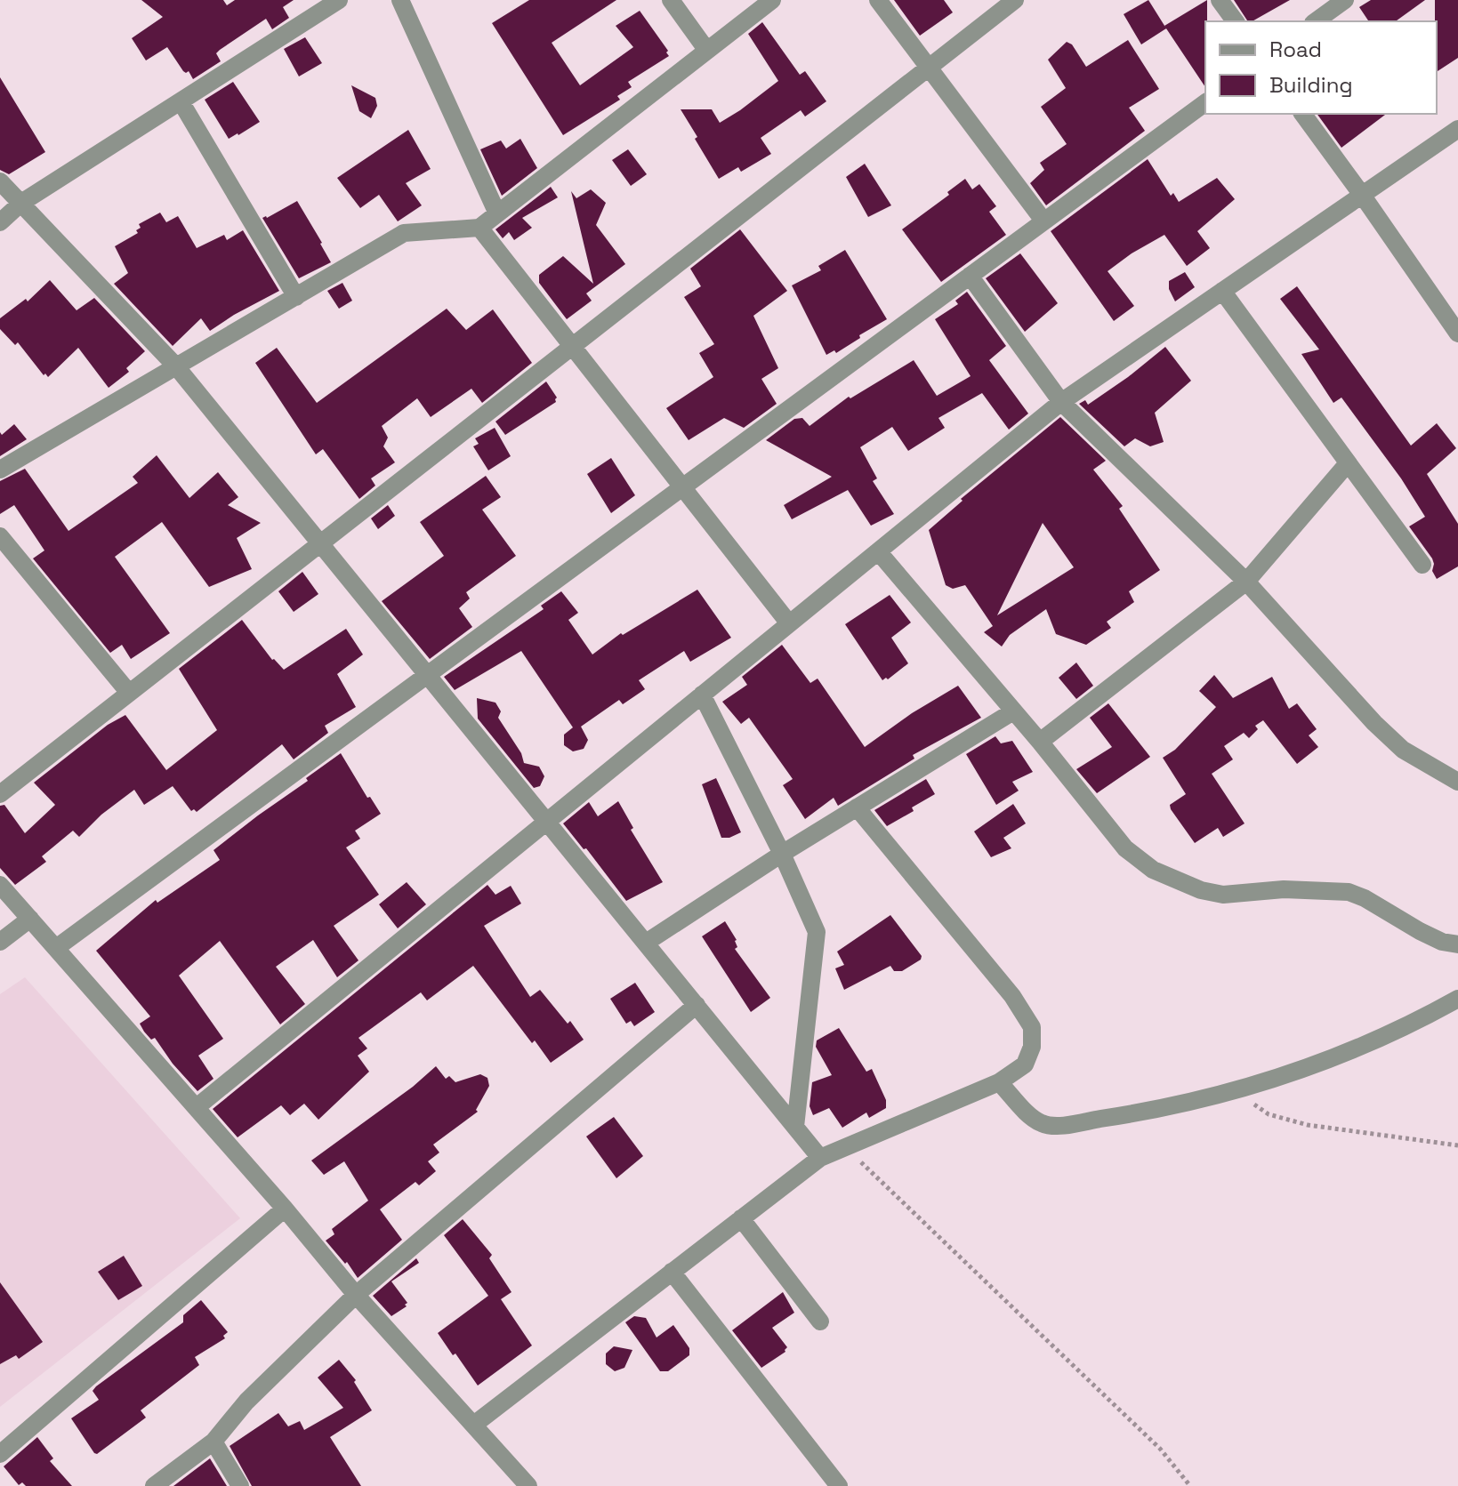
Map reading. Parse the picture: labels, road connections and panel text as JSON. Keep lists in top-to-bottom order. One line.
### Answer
{"legend":["Road","Building"]}
